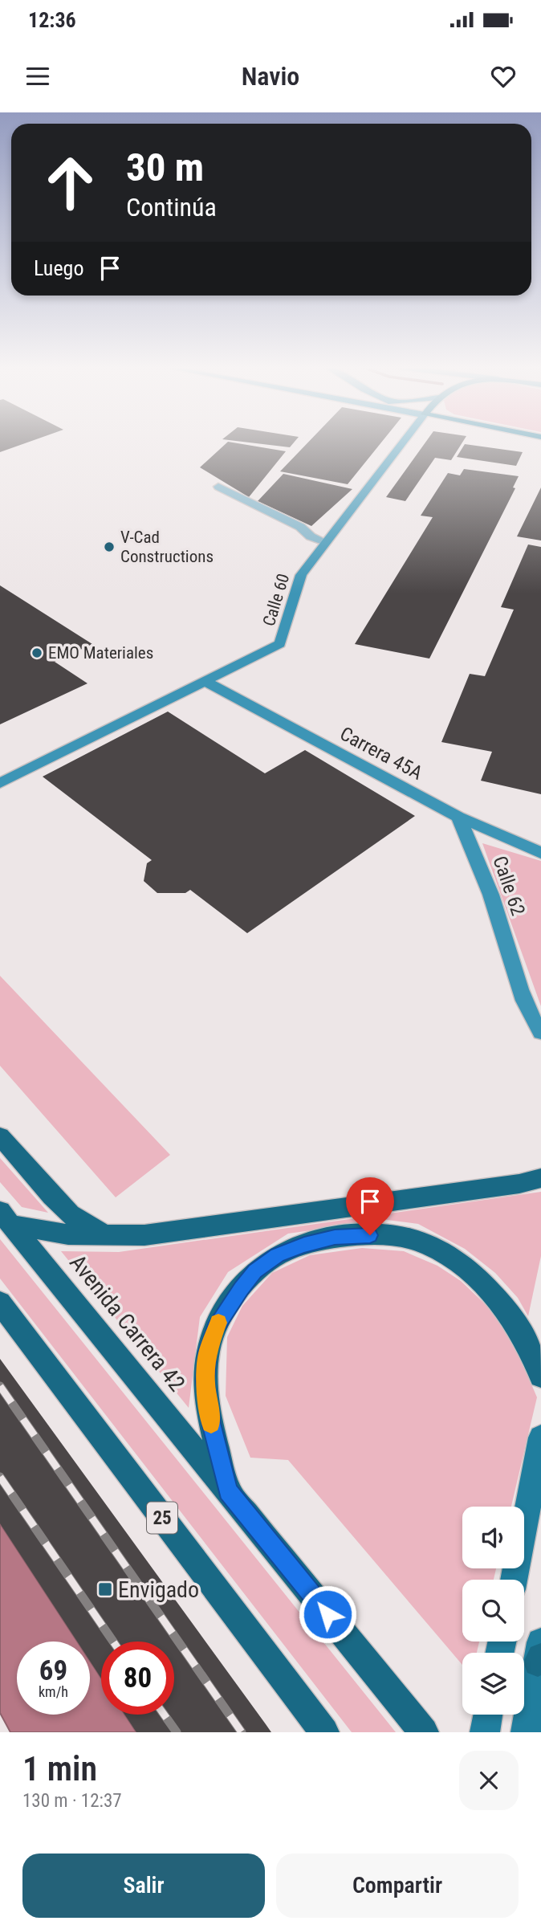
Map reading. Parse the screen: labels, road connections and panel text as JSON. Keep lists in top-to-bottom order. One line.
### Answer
{"streets":{"highway":["Avenida Carrera 42","25"],"street":["Calle 60","Carrera 45A","Calle 62"]},"crossings":[["Calle 60","Carrera 45A"],["Carrera 45A","Calle 62"]],"places":{"other":["V-Cad Constructions","EMO Materiales"],"transit":["Envigado"]},"page":{"status":"12:36","header":"Navio","turn":["30 m","Continúa"],"then":"Luego","speed":"69 km/h","limit":"80","heading":["1 min","130 m · 12:37"],"buttons":["Salir","Compartir"]}}
